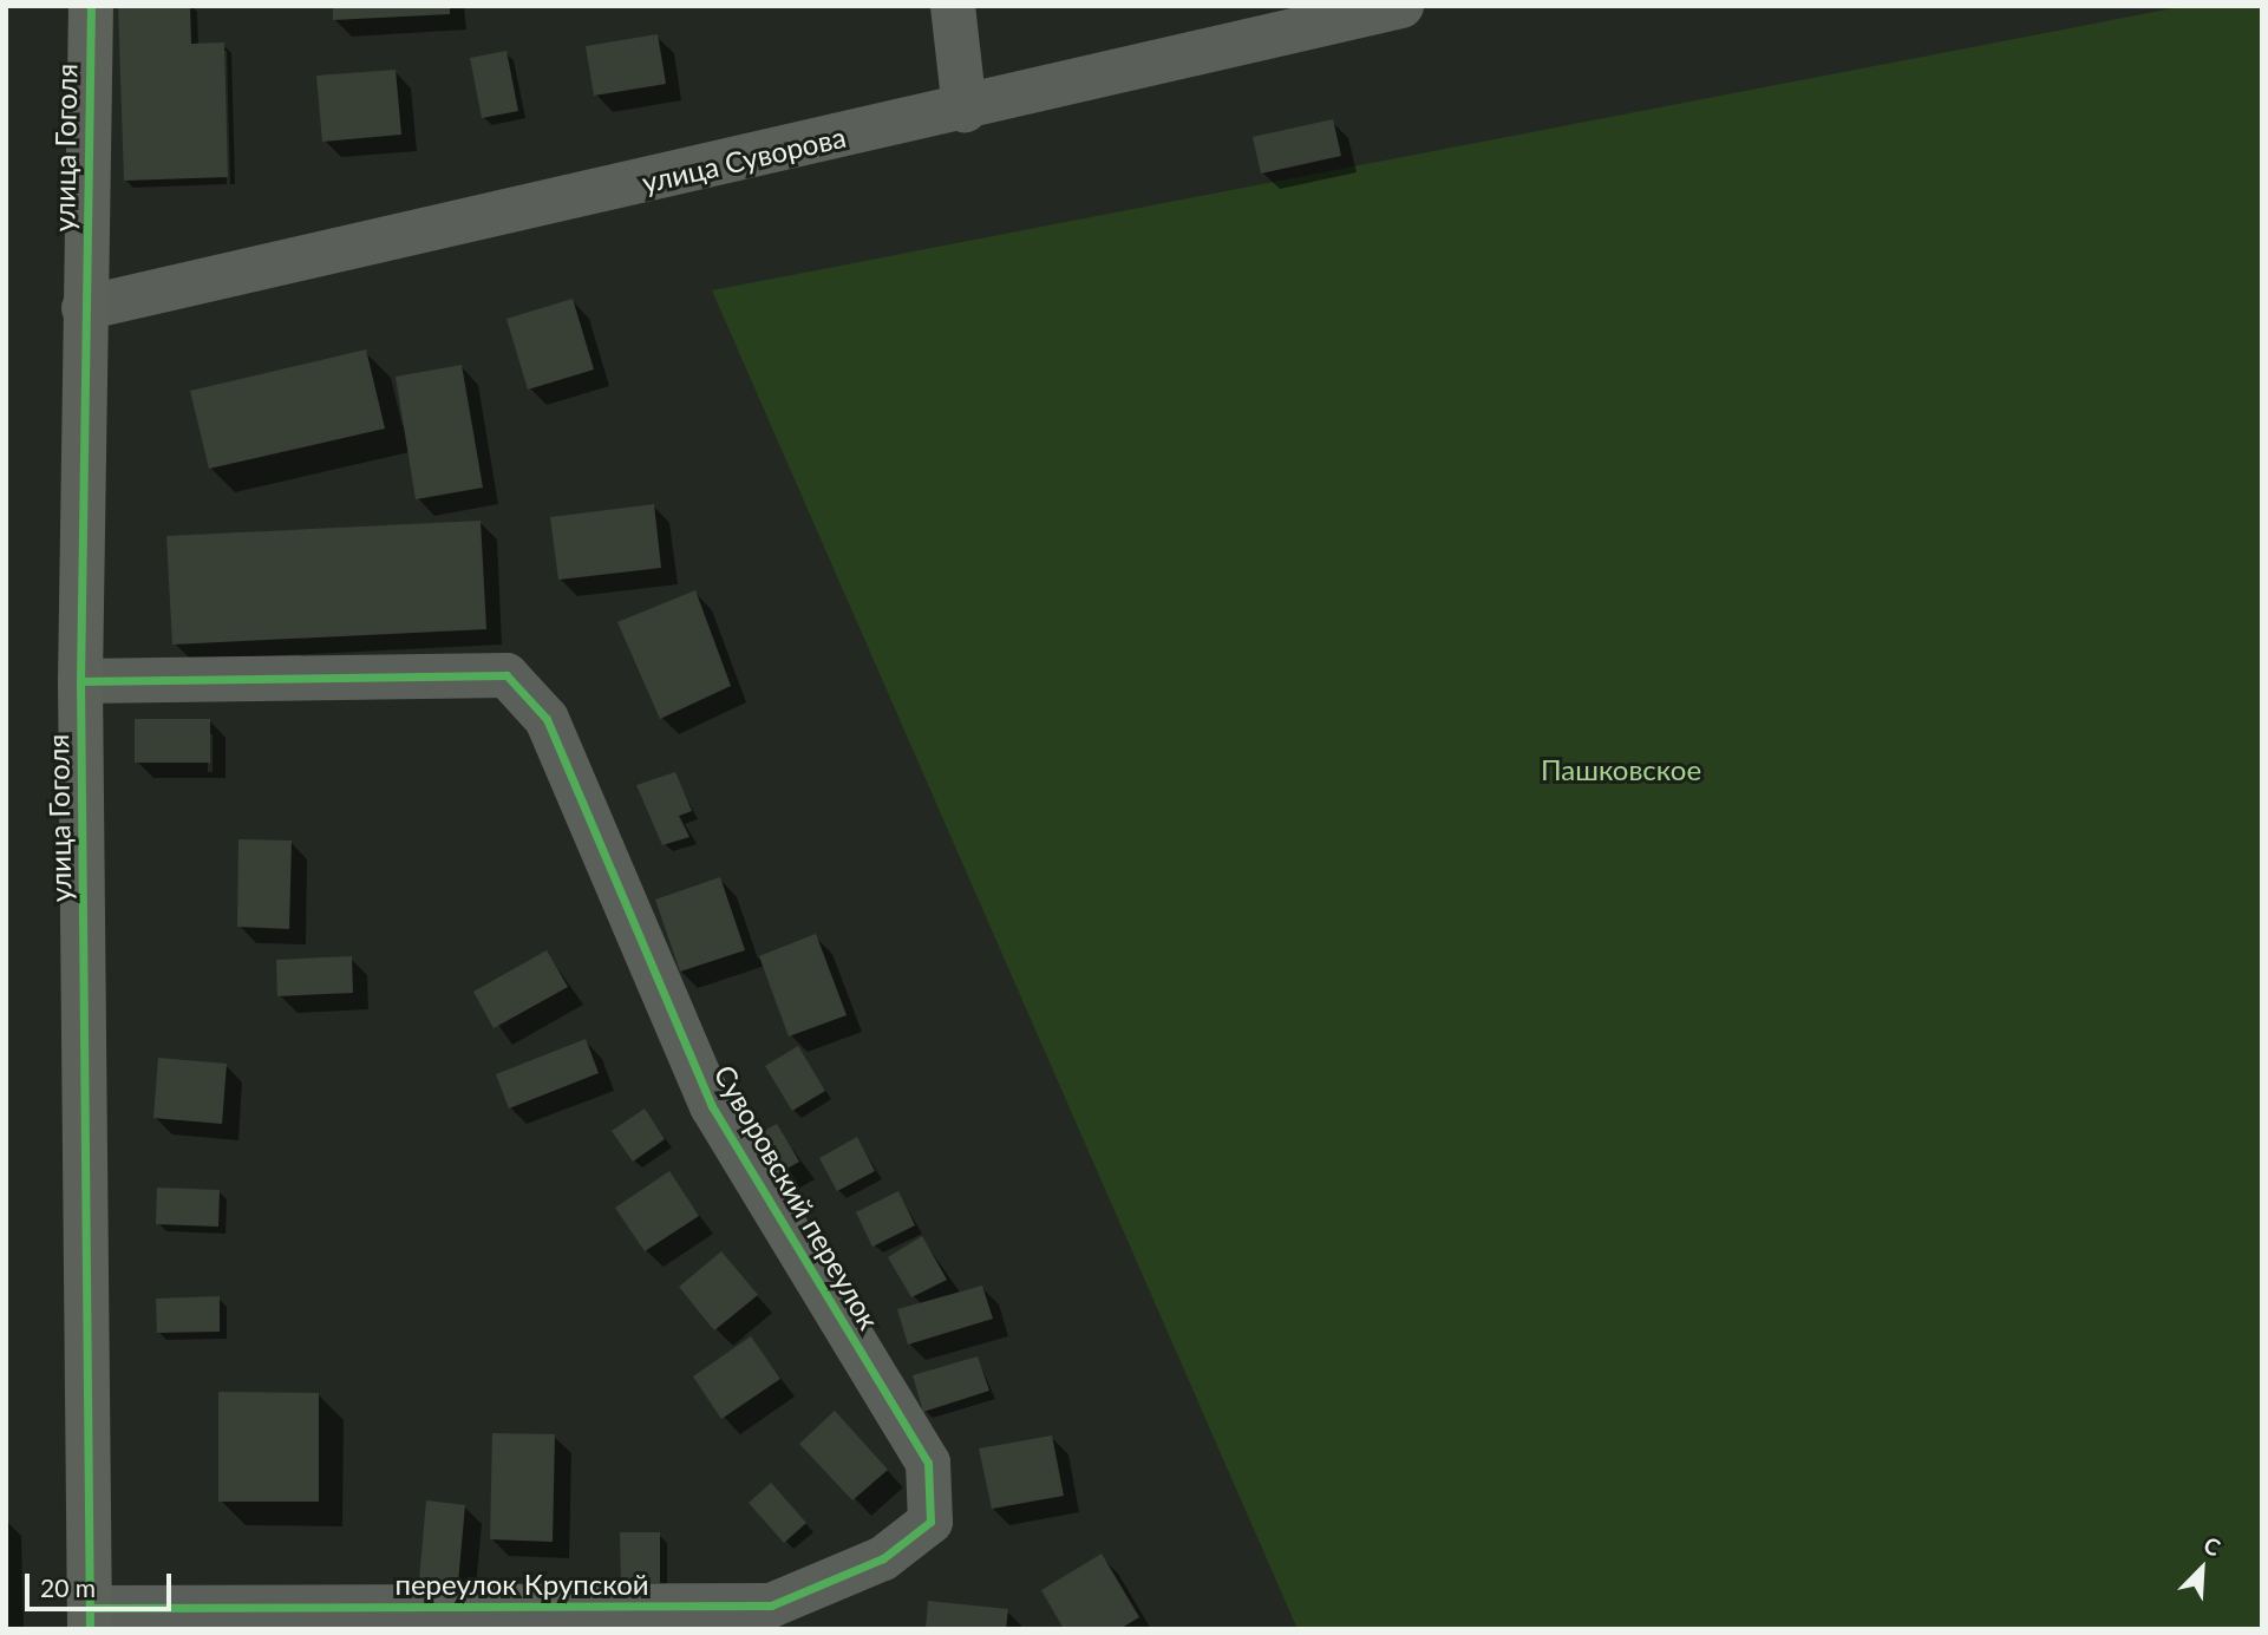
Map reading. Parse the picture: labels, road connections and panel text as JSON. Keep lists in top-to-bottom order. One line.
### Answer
{"streets":{"street":["улица Гоголя","улица Суворова","Суворовский переулок","переулок Крупской"]},"crossings":[["улица Гоголя","улица Суворова"],["улица Гоголя","Суворовский переулок"],["улица Гоголя","переулок Крупской"],["Суворовский переулок","переулок Крупской"]],"parks":["Пашковское"],"scale_bar":"20 m","north":"top right"}
